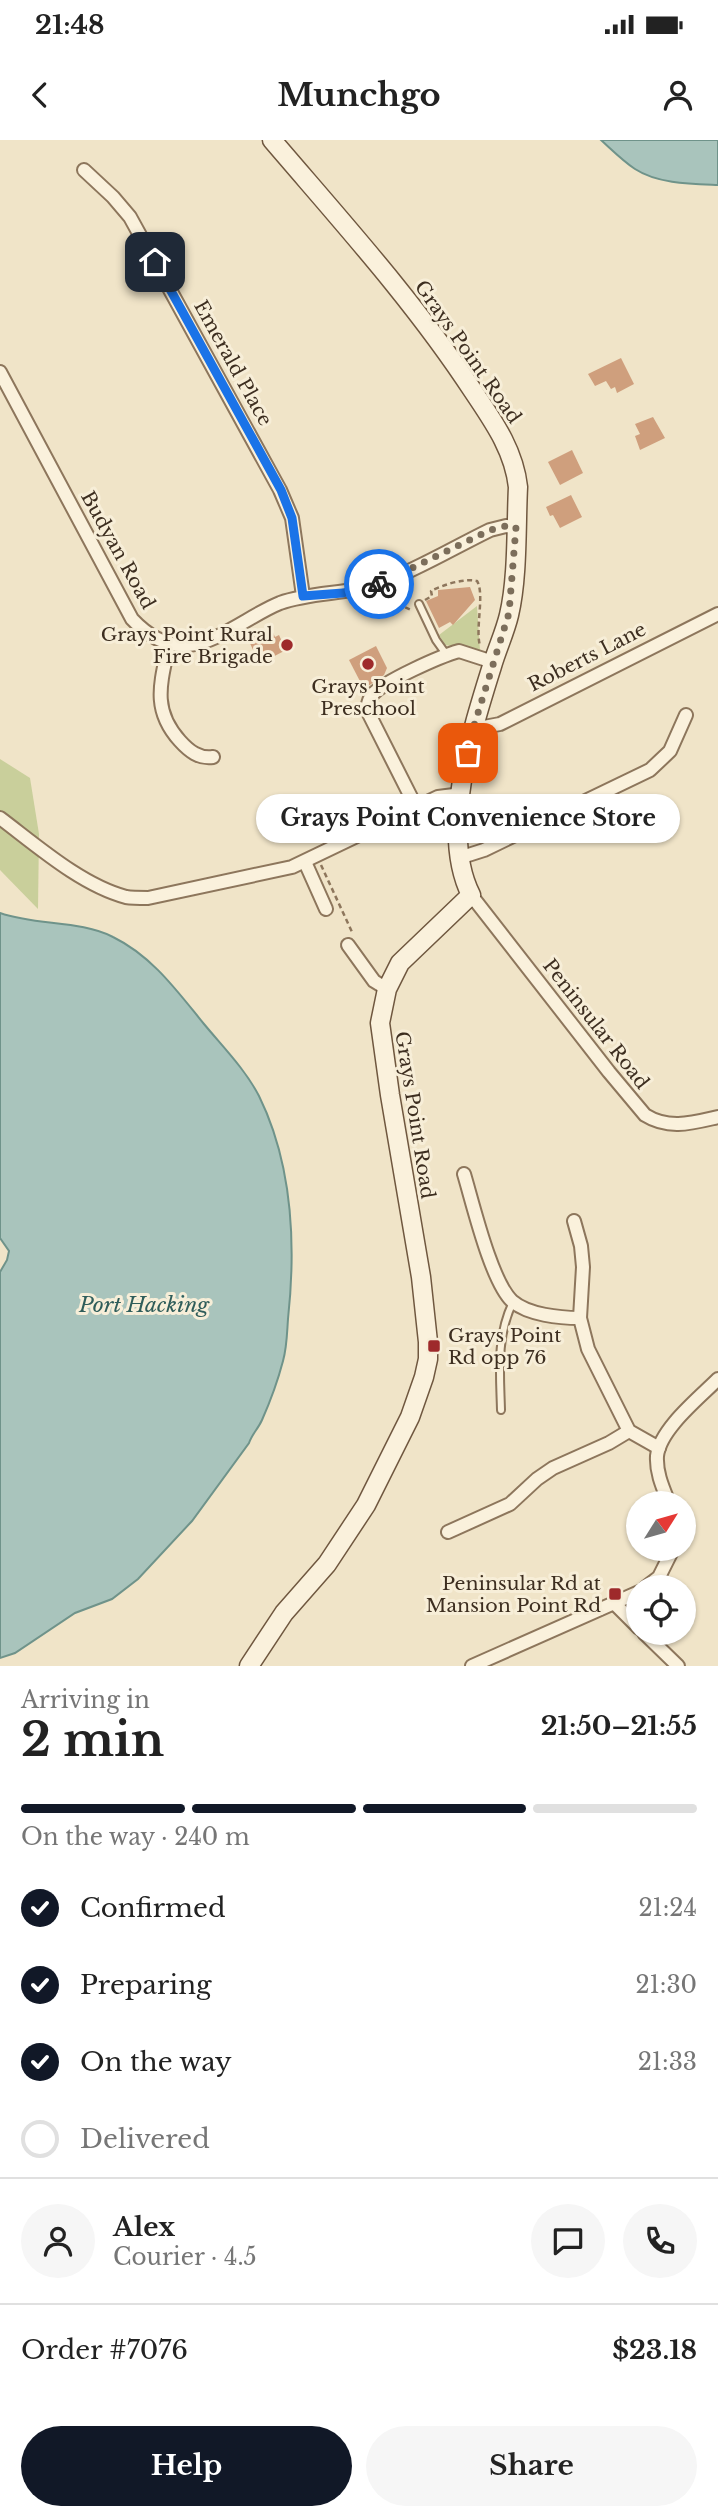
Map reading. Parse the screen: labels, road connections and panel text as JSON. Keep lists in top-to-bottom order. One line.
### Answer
{"streets":{"street":["Grays Point Road","Emerald Place","Budyan Road","Roberts Lane","Peninsular Road"]},"crossings":[["Grays Point Road","Roberts Lane"],["Grays Point Road","Peninsular Road"]],"water":["Port Hacking"],"places":{"other":["Grays Point Rural Fire Brigade","Grays Point Preschool","Grays Point Convenience Store"],"transit":["Grays Point Rd opp 76","Peninsular Rd at Mansion Point Rd"]},"north":"top right","page":{"status":"21:48","header":"Munchgo","bubble":"Grays Point Convenience Store","heading":["2 min","Arriving in","21:50–21:55"],"panel":["Alex","Courier · 4.5","Order #7076","$23.18"],"bar":"On the way · 240 m","list":[["Confirmed","21:24"],["Preparing","21:30"],["On the way","21:33"],"Delivered"],"buttons":["Help","Share"]}}
